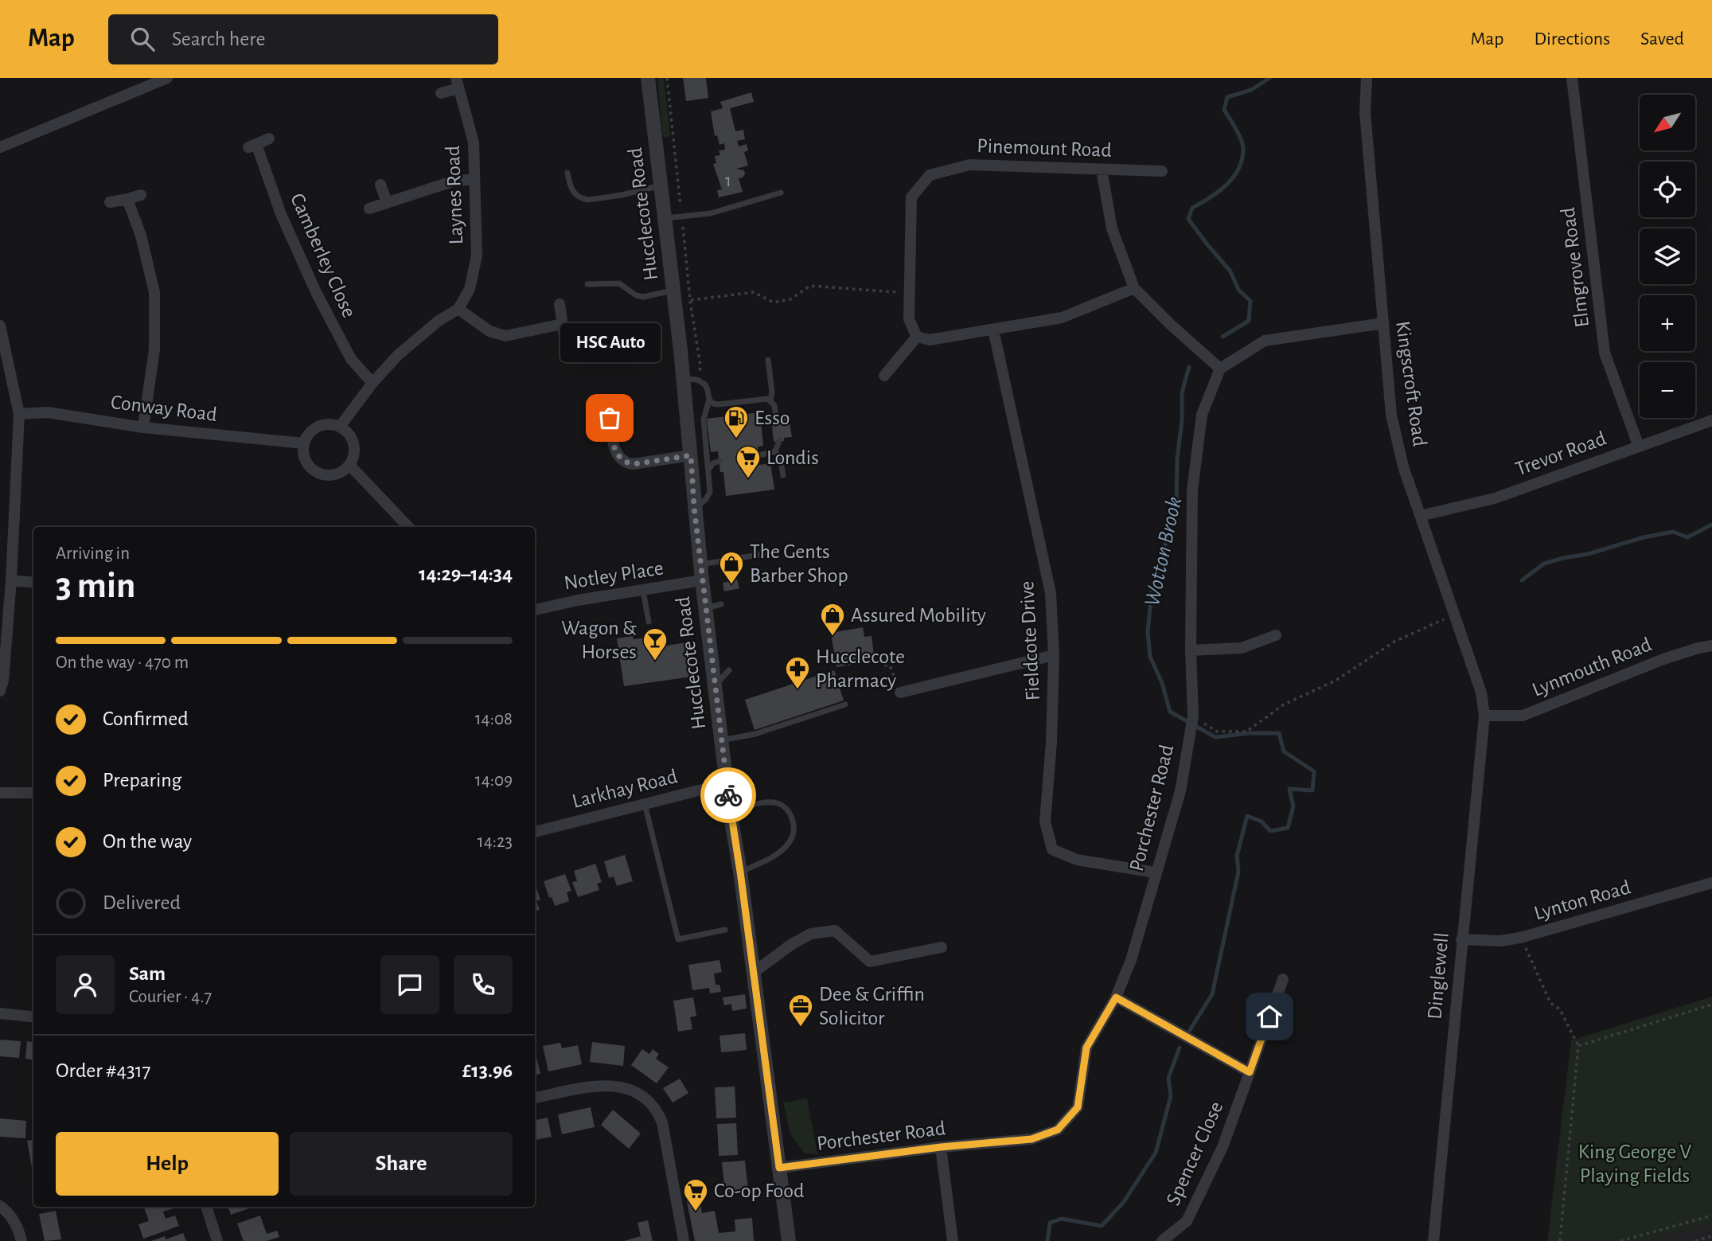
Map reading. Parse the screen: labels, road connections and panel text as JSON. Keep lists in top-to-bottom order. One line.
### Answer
{"streets":{"street":["Pinemount Road","Laynes Road","Hucclecote Road","Camberley Close","Elmgrove Road","Kingscroft Road","Conway Road","Trevor Road","Notley Place","Fieldcote Drive","Lynmouth Road","Larkhay Road","Porchester Road","Lynton Road","Dinglewell","Spencer Close"]},"crossings":[["Hucclecote Road","Notley Place"],["Hucclecote Road","Larkhay Road"],["Hucclecote Road","Porchester Road"],["Elmgrove Road","Trevor Road"],["Kingscroft Road","Trevor Road"],["Kingscroft Road","Lynmouth Road"],["Kingscroft Road","Dinglewell"],["Fieldcote Drive","Porchester Road"],["Lynmouth Road","Dinglewell"],["Lynton Road","Dinglewell"]],"water":["Wotton Brook"],"parks":["King George V Playing Fields"],"places":{"other":["HSC Auto"],"fuel station":["Esso"],"supermarket":["Londis","Co-op Food"],"shop":["The Gents Barber Shop","Assured Mobility"],"bar":["Wagon & Horses"],"pharmacy":["Hucclecote Pharmacy"],"office":["Dee & Griffin Solicitor"]},"house_numbers":["1"],"north":"bottom left","page":{"header":"Map","search":"Search here","nav":["Map","Directions","Saved"],"map_buttons":["+","−"],"bubble":"HSC Auto","heading":["3 min","Arriving in","14:29–14:34"],"panel":["Sam","Courier · 4.7","Order #4317","£13.96"],"bar":"On the way · 470 m","list":[["Confirmed","14:08"],["Preparing","14:09"],["On the way","14:23"],"Delivered"],"buttons":["Help","Share"]}}
